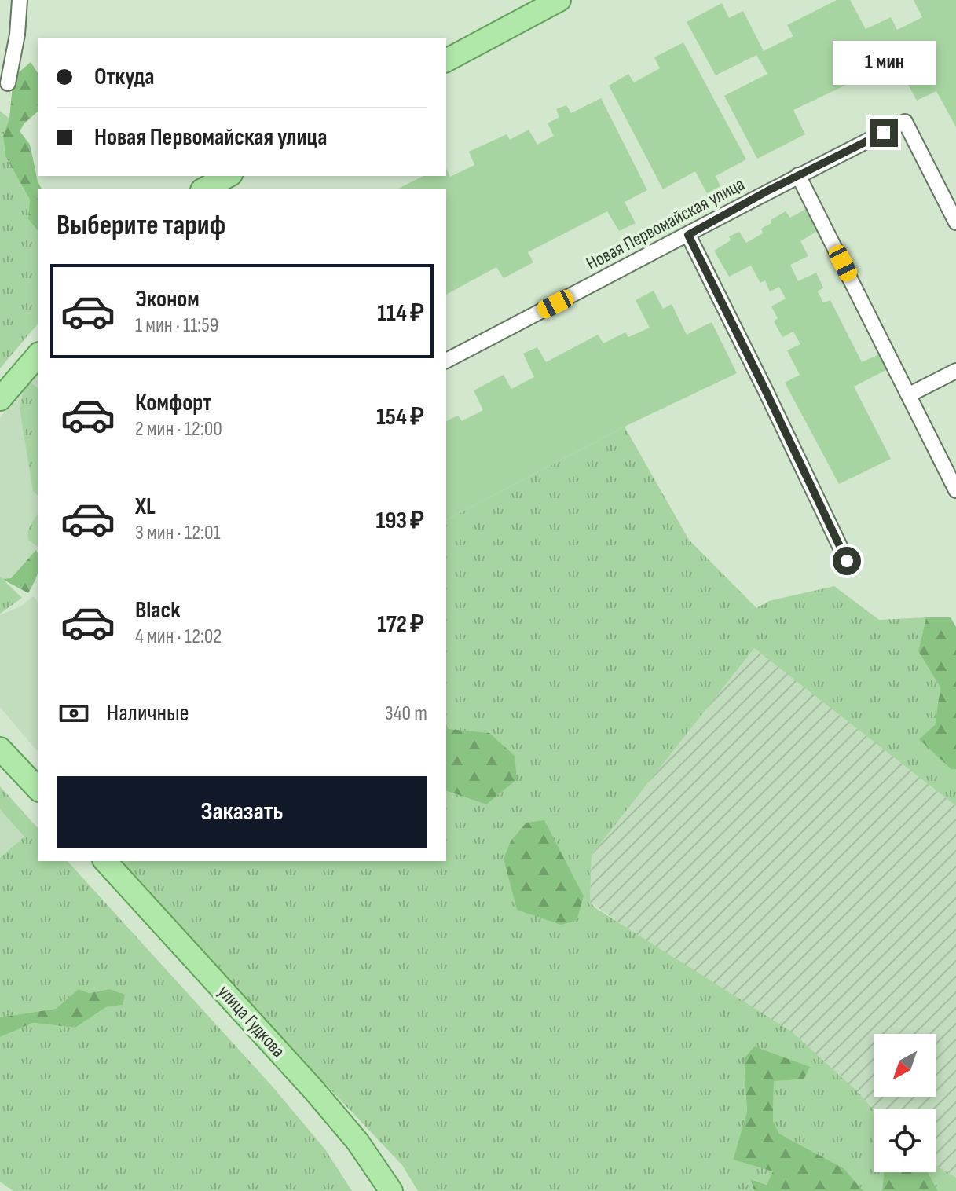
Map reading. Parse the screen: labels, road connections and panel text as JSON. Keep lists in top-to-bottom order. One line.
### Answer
{"streets":{"main road":["улица Гудкова"],"street":["Новая Первомайская улица"]},"north":"bottom left","page":{"banner":["Откуда","Новая Первомайская улица"],"bubble":"1 мин","heading":"Выберите тариф","list":[{"name":"Эконом","note":"1 мин · 11:59","value":"114 ₽"},{"name":"Комфорт","note":"2 мин · 12:00","value":"154 ₽"},{"name":"XL","note":"3 мин · 12:01","value":"193 ₽"},{"name":"Black","note":"4 мин · 12:02","value":"172 ₽"}],"pay":["Наличные","340 m"],"buttons":"Заказать"}}
